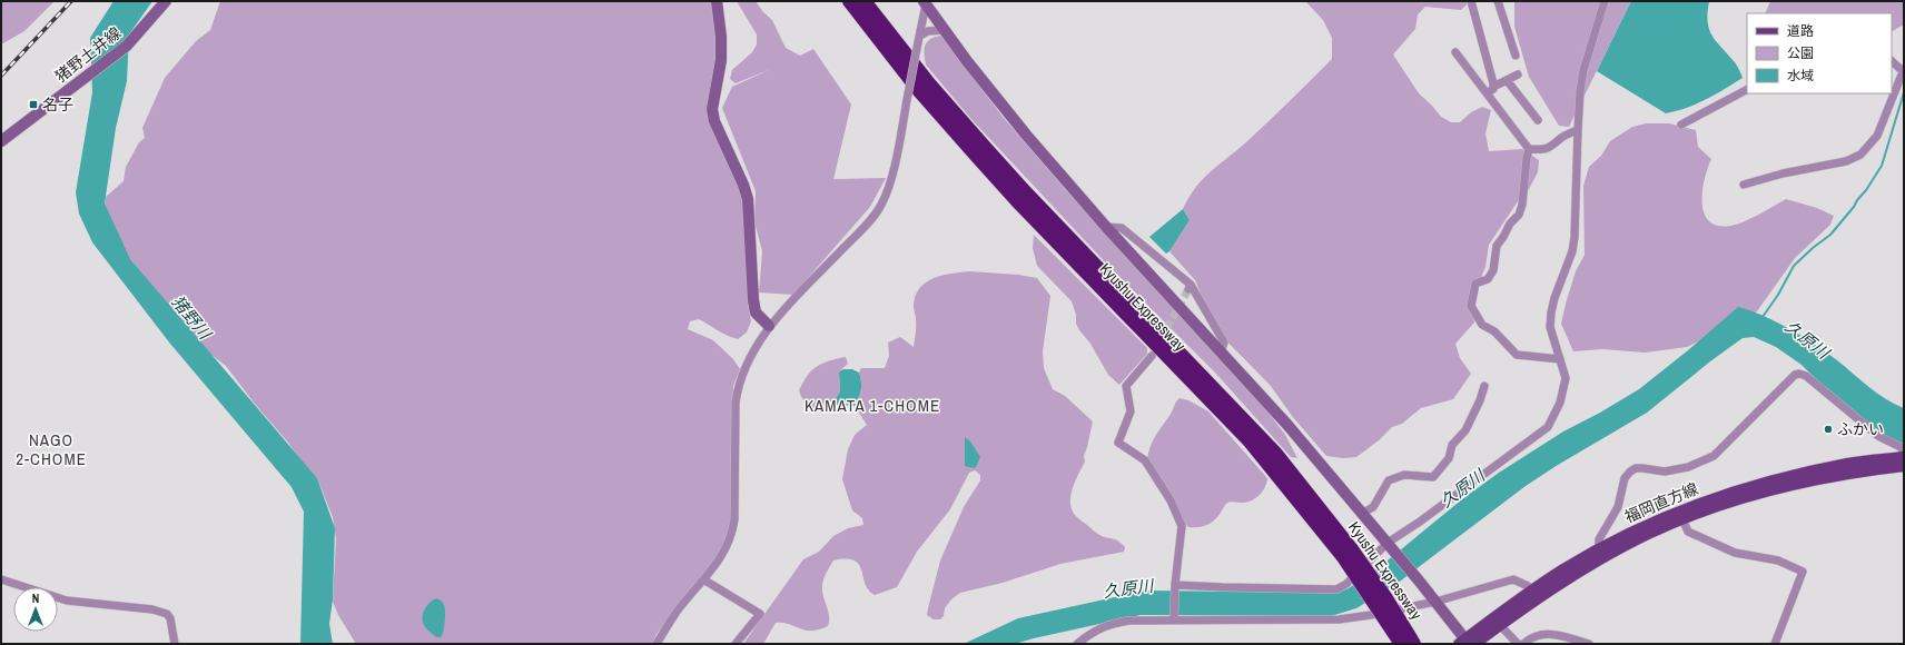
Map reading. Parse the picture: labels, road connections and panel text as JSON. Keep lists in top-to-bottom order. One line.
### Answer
{"streets":{"highway":["Kyushu Expressway"],"main road":["福岡直方線"],"street":["猪野土井線"]},"districts":["KAMATA 1-CHOME","NAGO 2-CHOME"],"water":["猪野川","久原川"],"places":{"transit":["名子"],"other":["ふかい"]},"legend":["道路","公園","水域"],"north":"top"}
